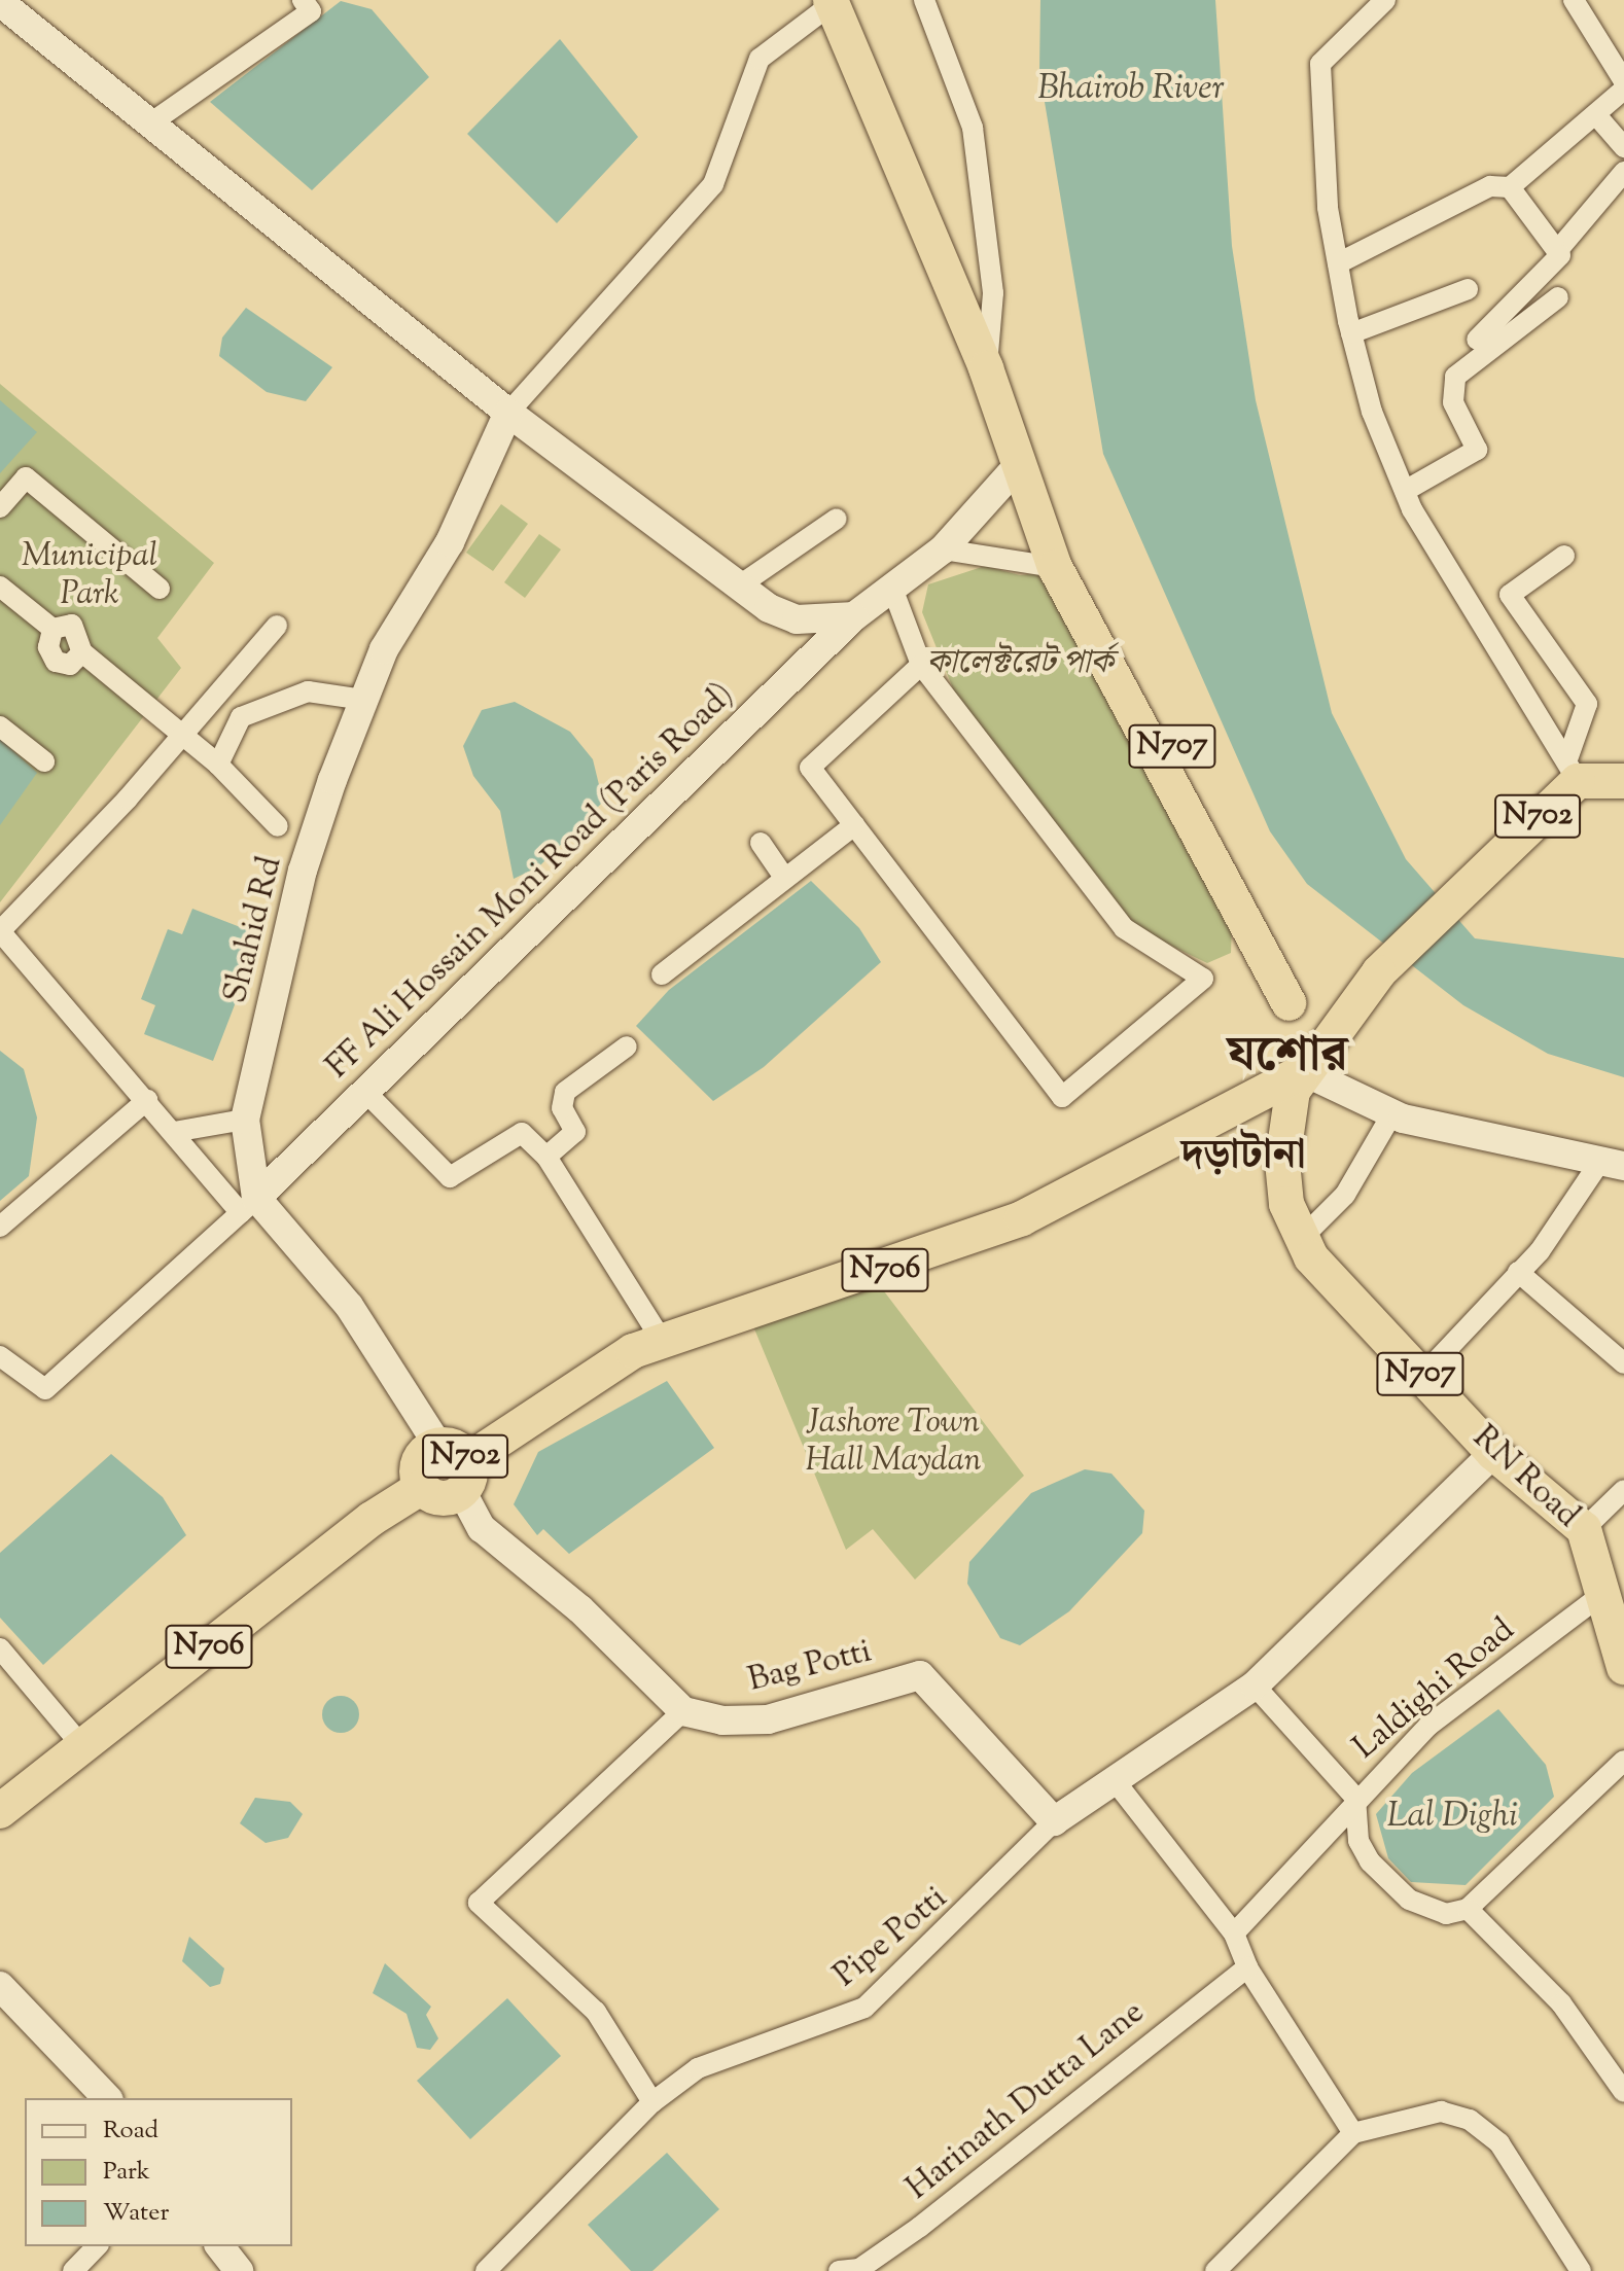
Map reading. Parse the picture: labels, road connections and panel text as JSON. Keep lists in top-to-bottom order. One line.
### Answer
{"streets":{"highway":["N707","N702","N706","RN Road"],"street":["FF Ali Hossain Moni Road (Paris Road)","Shahid Rd","Bag Potti","Laldighi Road","Pipe Potti","Harinath Dutta Lane"]},"crossings":[["N707","N702"],["N707","FF Ali Hossain Moni Road (Paris Road)"],["N707","N706"],["N707","RN Road"],["N702","N706"],["N702","RN Road"],["N702","Bag Potti"],["FF Ali Hossain Moni Road (Paris Road)","Shahid Rd"],["N706","RN Road"],["N706","Bag Potti"],["RN Road","Laldighi Road"],["Bag Potti","Pipe Potti"]],"districts":["যশোর","দড়াটানা"],"water":["Bhairob River","Lal Dighi"],"parks":["Municipal Park","কালেক্টরেট পার্ক","Jashore Town Hall Maydan"],"legend":["Road","Park","Water"]}
